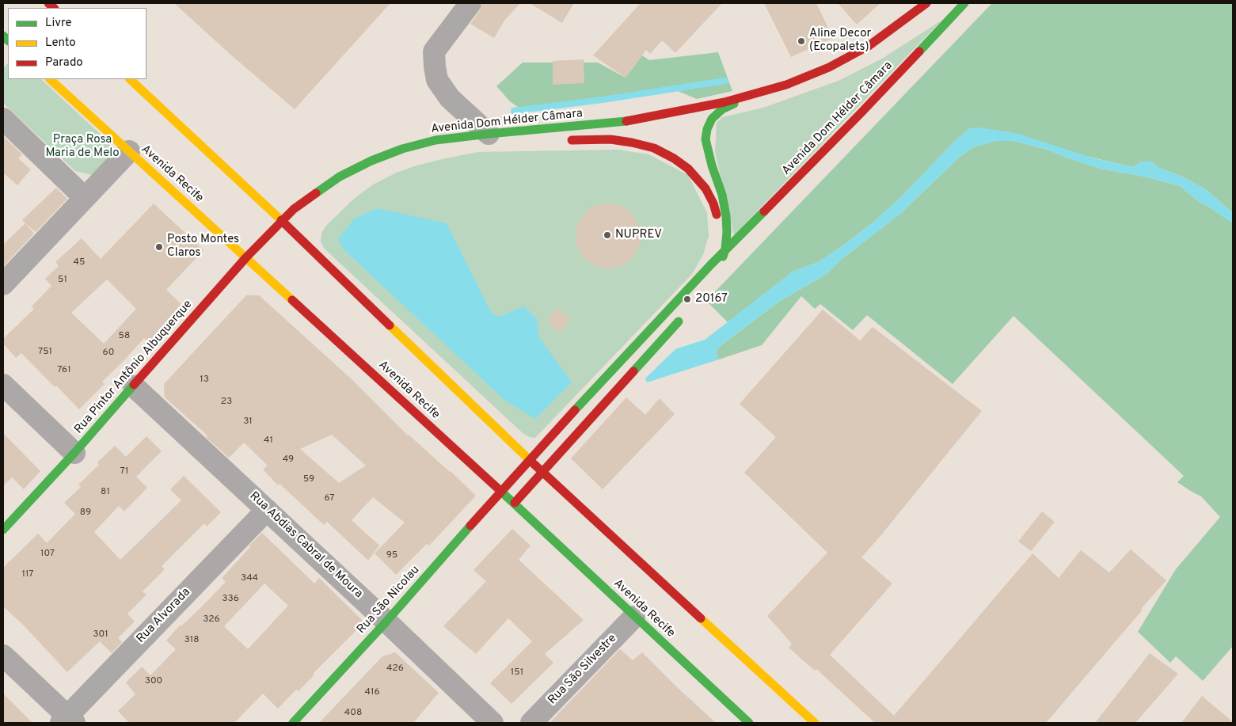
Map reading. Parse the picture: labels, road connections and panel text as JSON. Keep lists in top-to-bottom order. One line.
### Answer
{"streets":{"main road":["Avenida Dom Hélder Câmara","Avenida Recife","Rua Pintor Antônio Albuquerque","Rua São Nicolau"],"street":["Rua Abdias Cabral de Moura","Rua Alvorada","Rua São Silvestre"]},"crossings":[["Avenida Dom Hélder Câmara","Avenida Recife"],["Avenida Dom Hélder Câmara","Rua Pintor Antônio Albuquerque"],["Avenida Dom Hélder Câmara","Rua São Nicolau"],["Avenida Recife","Rua Pintor Antônio Albuquerque"],["Avenida Recife","Rua São Nicolau"],["Avenida Recife","Rua São Silvestre"],["Rua Pintor Antônio Albuquerque","Rua Abdias Cabral de Moura"],["Rua Abdias Cabral de Moura","Rua São Nicolau"],["Rua Abdias Cabral de Moura","Rua Alvorada"]],"parks":["Praça Rosa Maria de Melo"],"places":["Aline Decor (Ecopalets)","NUPREV","Posto Montes Claros","20167"],"house_numbers":["45","51","58","751","60","761","13","23","31","41","49","71","59","81","67","89","107","95","117","344","336","326","301","318","426","151","300","416","408"],"legend":["Livre","Lento","Parado"]}
